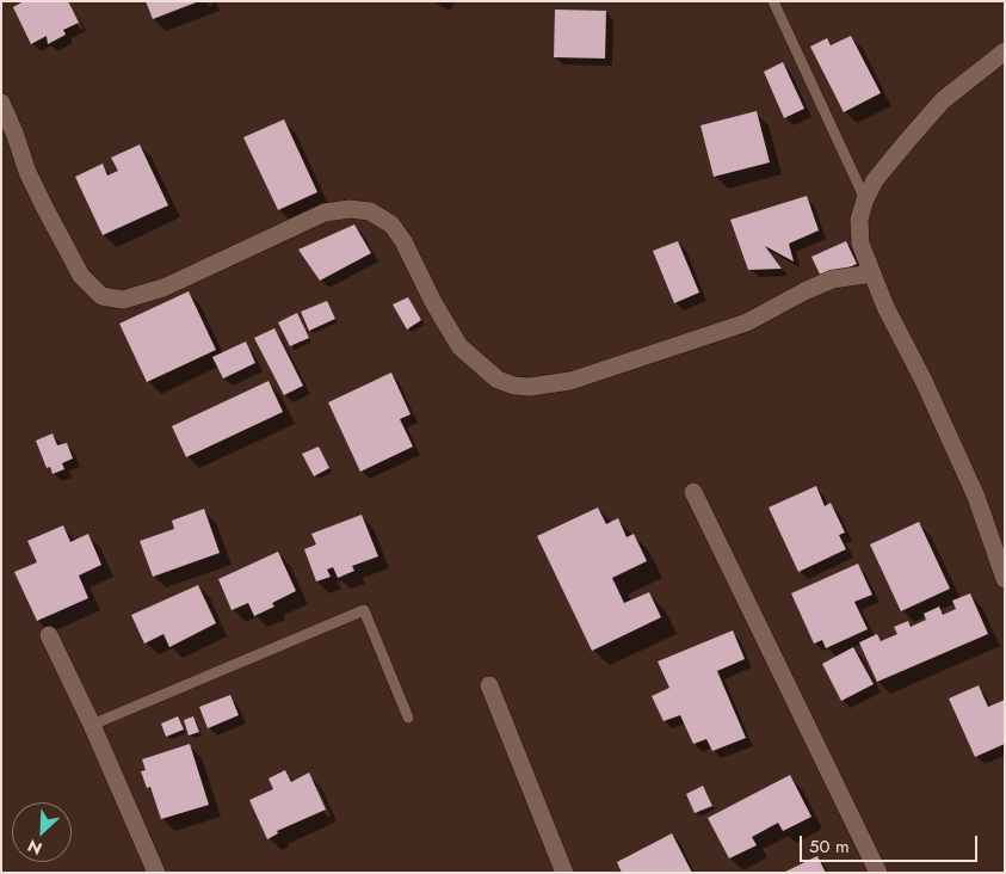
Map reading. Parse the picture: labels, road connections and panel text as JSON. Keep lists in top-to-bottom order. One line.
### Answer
{"scale_bar":"50 m","north":"bottom left"}
